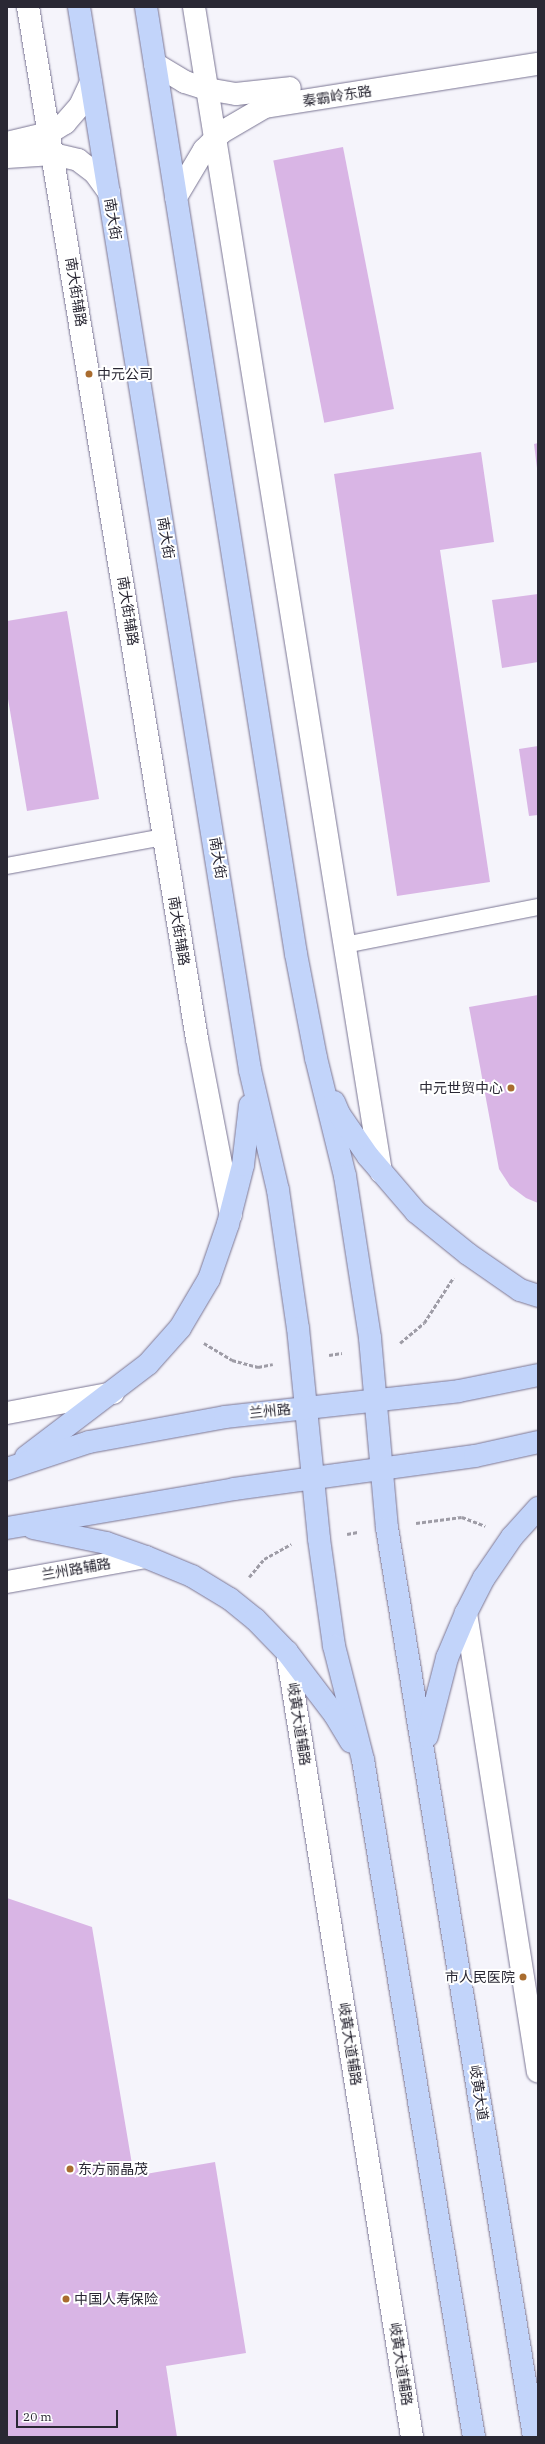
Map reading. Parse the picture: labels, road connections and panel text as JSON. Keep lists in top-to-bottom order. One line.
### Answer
{"streets":{"main road":["南大街","兰州路","岐黄大道"],"street":["秦霸岭东路","南大街辅路","兰州路辅路","岐黄大道辅路"]},"crossings":[["兰州路","岐黄大道"]],"places":["中元公司","中元世贸中心","市人民医院","东方丽晶茂","中国人寿保险"],"scale_bar":"20 m"}
